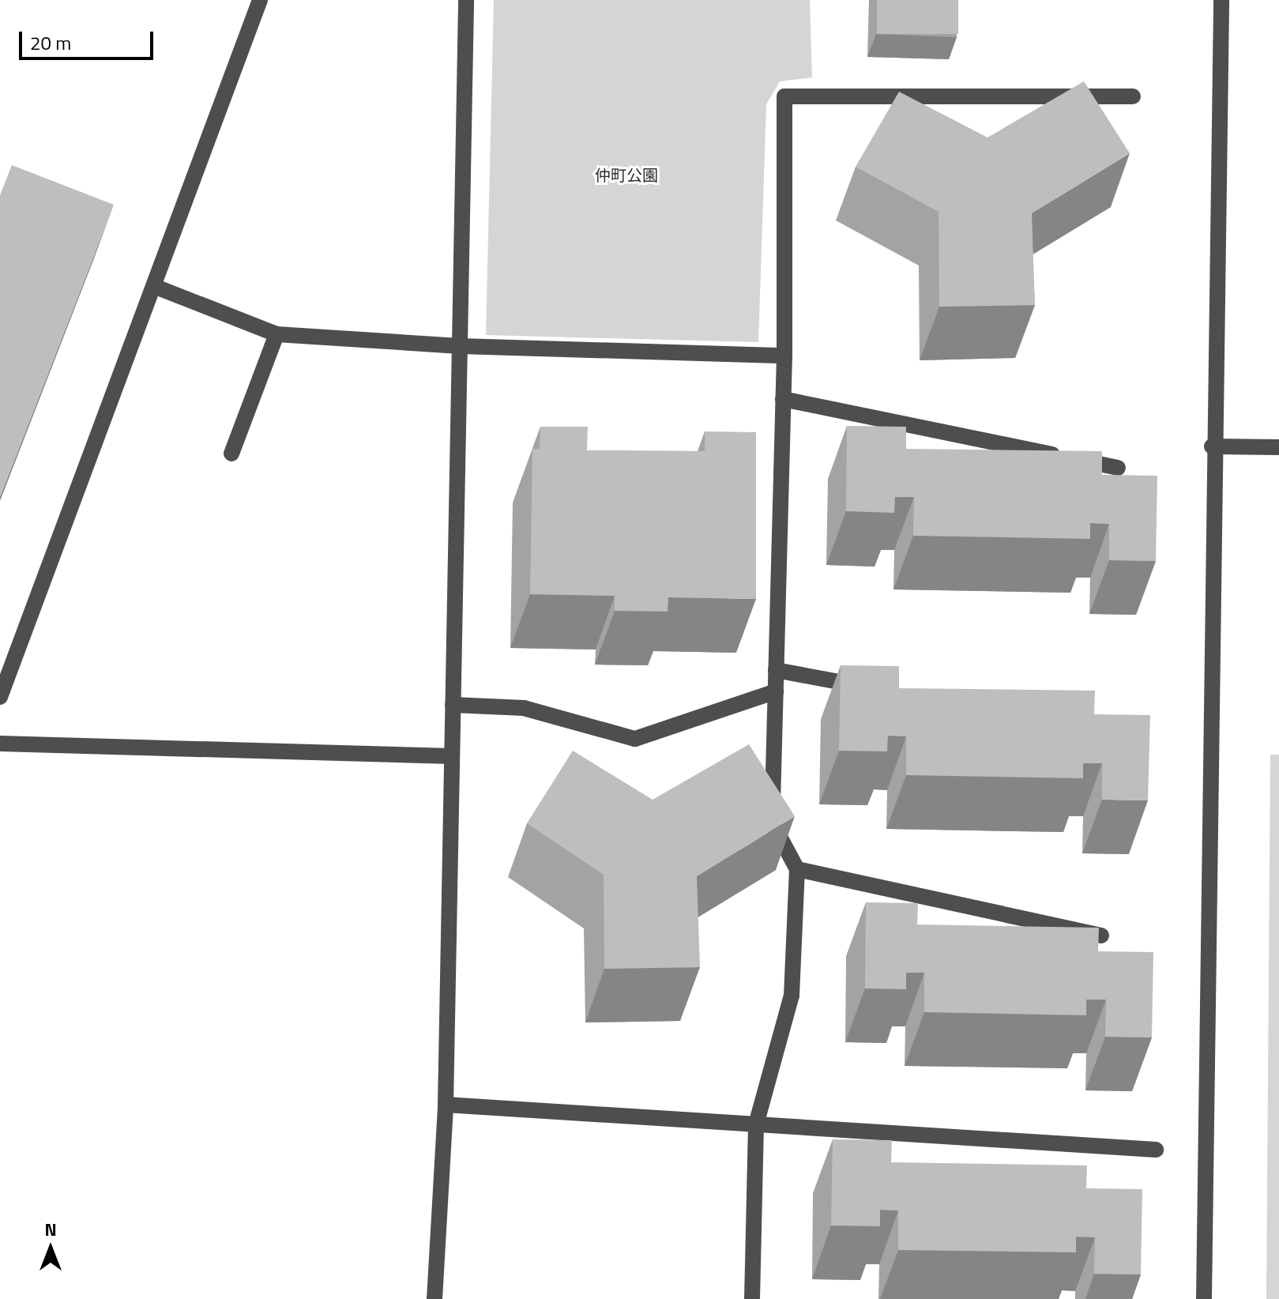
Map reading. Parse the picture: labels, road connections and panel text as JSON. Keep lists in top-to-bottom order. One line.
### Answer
{"parks":["仲町公園"],"scale_bar":"20 m","north":"top"}
